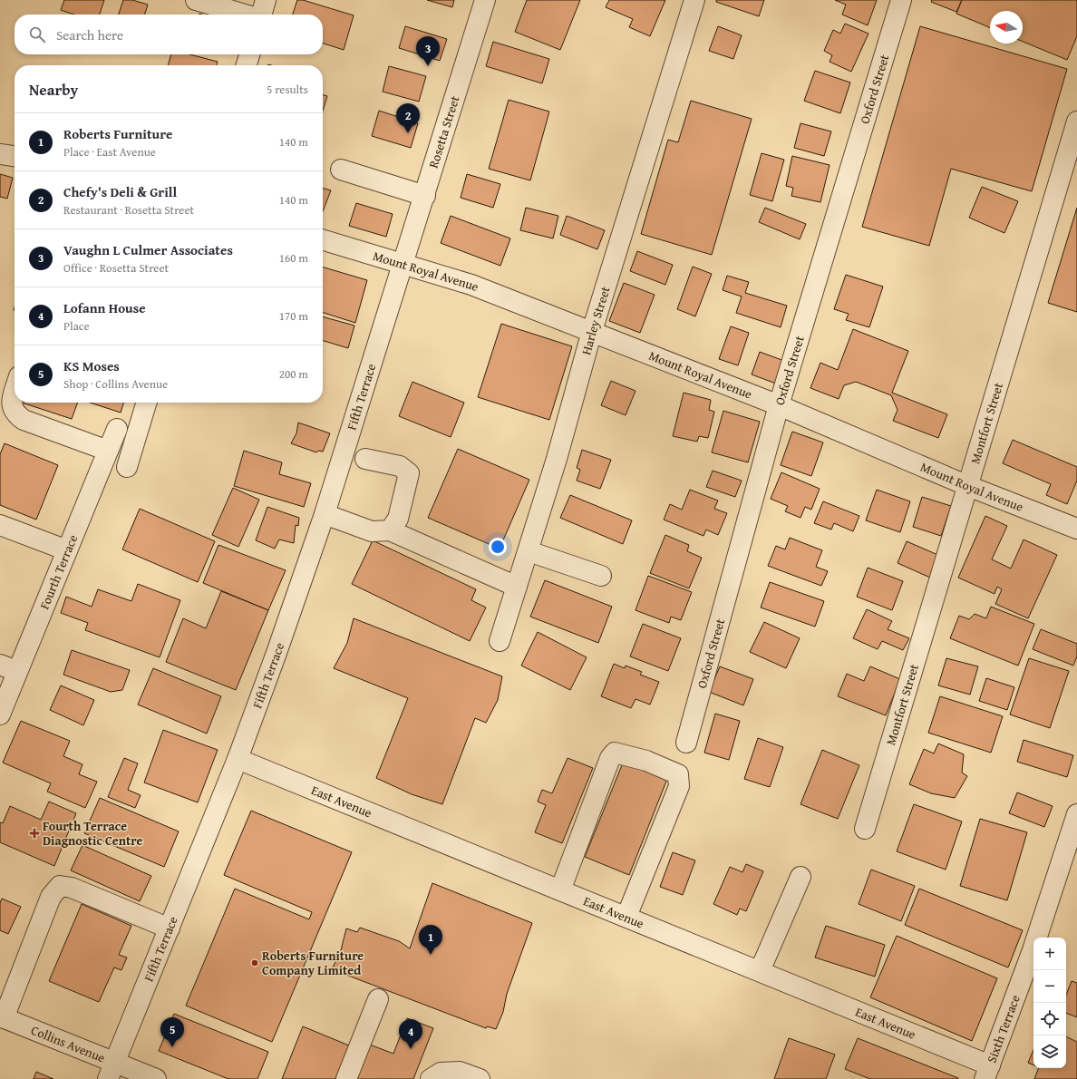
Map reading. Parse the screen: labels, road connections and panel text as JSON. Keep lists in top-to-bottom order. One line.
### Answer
{"streets":{"street":["Oxford Street","Rosetta Street","Mount Royal Avenue","Harley Street","Fifth Terrace","Montfort Street","Fourth Terrace","East Avenue","Sixth Terrace","Collins Avenue"]},"crossings":[["Oxford Street","Mount Royal Avenue"],["Rosetta Street","Mount Royal Avenue"],["Rosetta Street","Fifth Terrace"],["Mount Royal Avenue","Harley Street"],["Mount Royal Avenue","Fifth Terrace"],["Mount Royal Avenue","Montfort Street"],["Fifth Terrace","East Avenue"],["Fifth Terrace","Collins Avenue"],["East Avenue","Sixth Terrace"]],"places":{"health":["Fourth Terrace Diagnostic Centre"],"other":["Roberts Furniture Company Limited"]},"north":"left","page":{"search":"Search here","pins":["3","2","1","5","4"],"heading":["Nearby","5 results"],"list":[{"mark":"1","name":"Roberts Furniture","note":"Place · East Avenue","value":"140 m"},{"mark":"2","name":"Chefy's Deli & Grill","note":"Restaurant · Rosetta Street","value":"140 m"},{"mark":"3","name":"Vaughn L Culmer Associates","note":"Office · Rosetta Street","value":"160 m"},{"mark":"4","name":"Lofann House","note":"Place","value":"170 m"},{"mark":"5","name":"KS Moses","note":"Shop · Collins Avenue","value":"200 m"}],"map_buttons":["+","−"]}}
